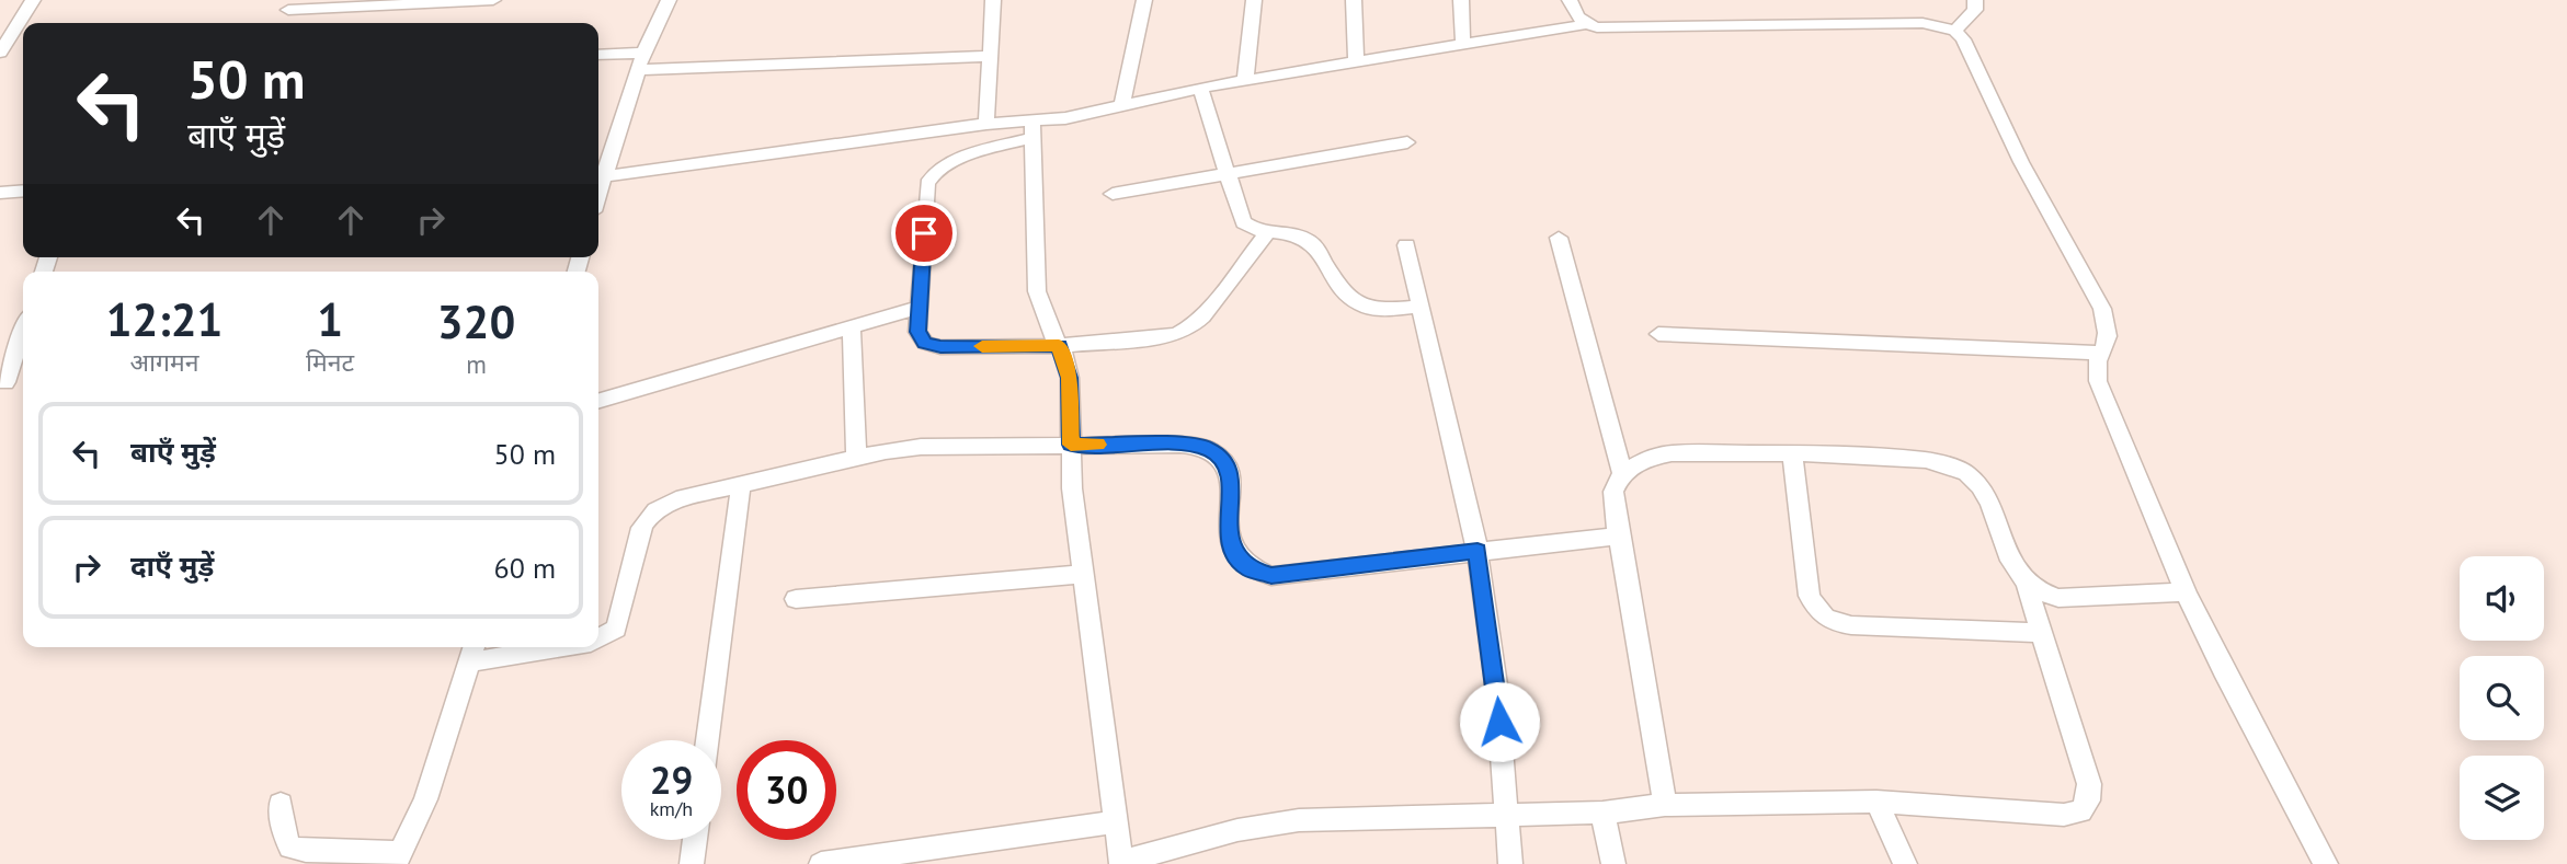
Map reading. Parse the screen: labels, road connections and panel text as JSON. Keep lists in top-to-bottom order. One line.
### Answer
{"page":{"turn":["50 m","बाएँ मुड़ें"],"eta":["12:21","आगमन","1","मिनट","320","m"],"list":[{"name":"बाएँ मुड़ें","value":"50 m"},{"name":"दाएँ मुड़ें","value":"60 m"}],"speed":"29 km/h","limit":"30"}}
